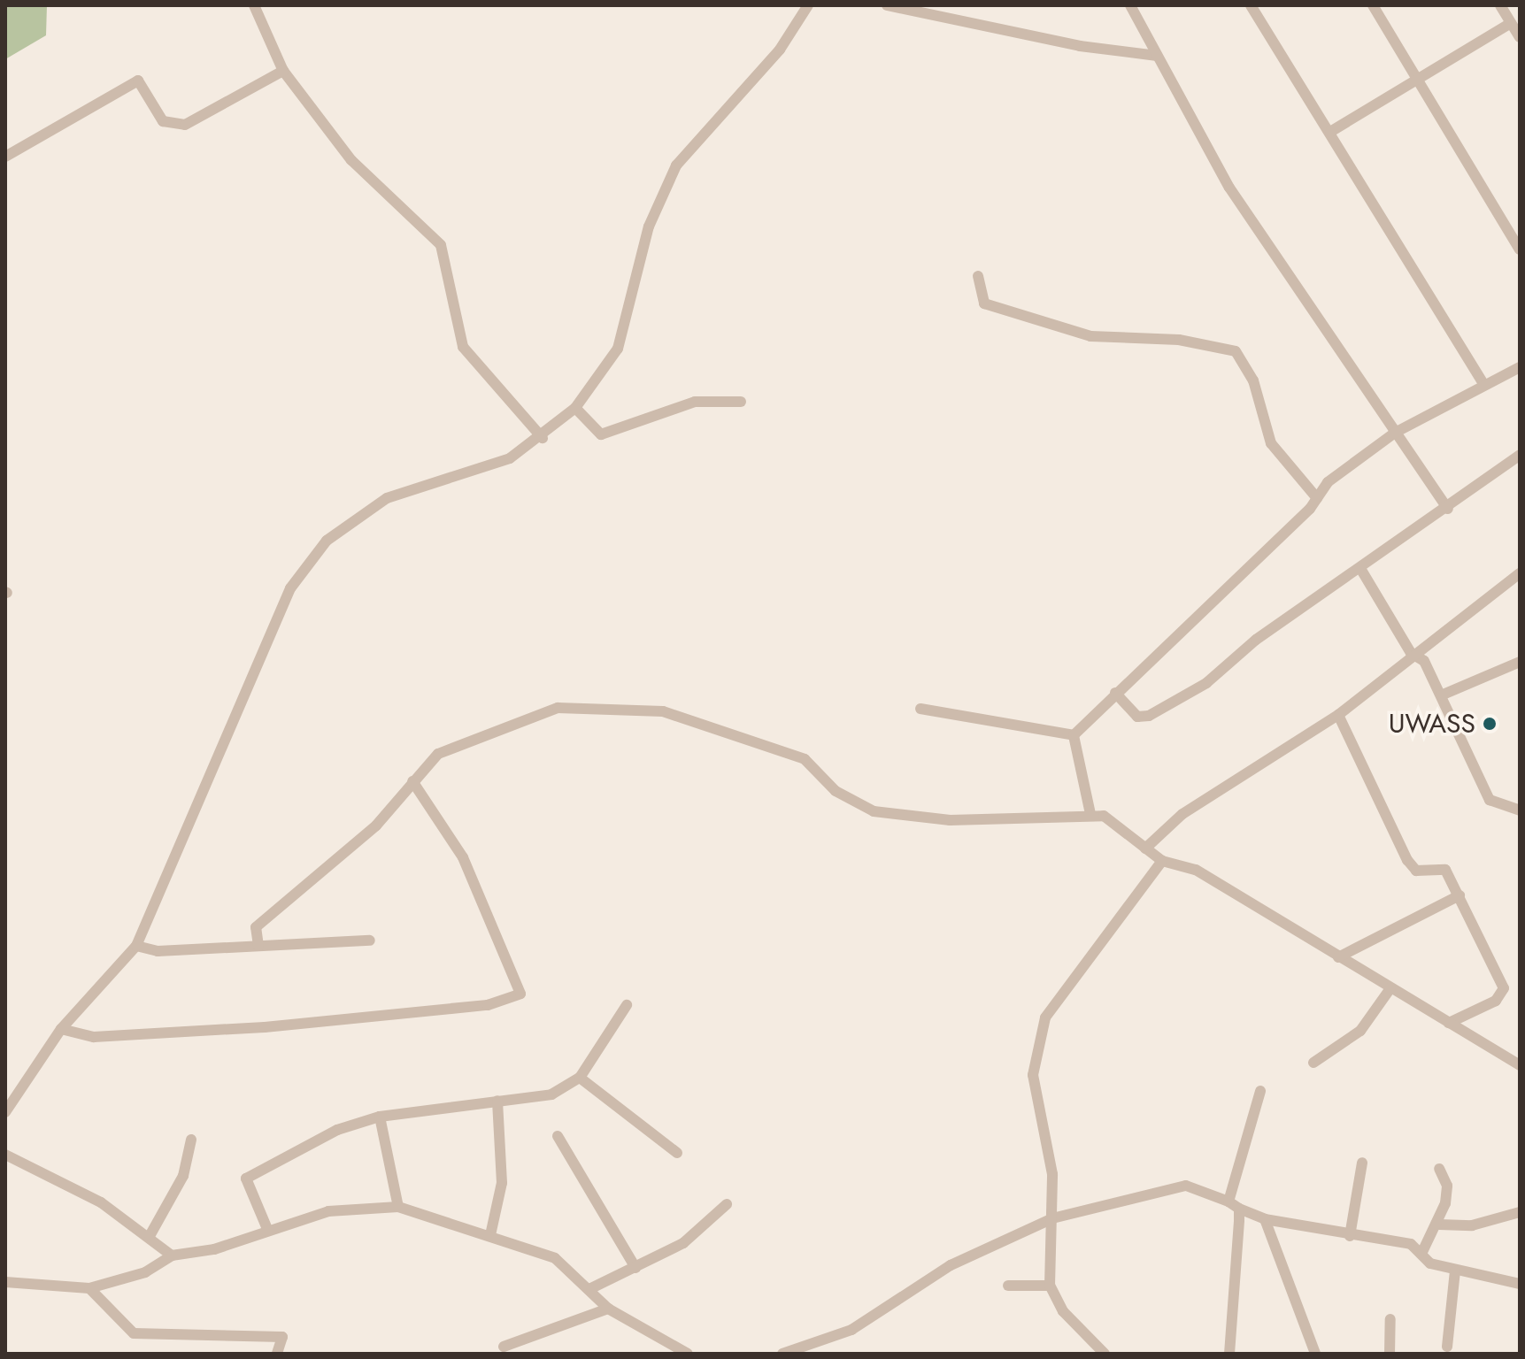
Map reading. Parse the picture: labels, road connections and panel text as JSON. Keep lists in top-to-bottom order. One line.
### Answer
{"places":["UWASS"]}
